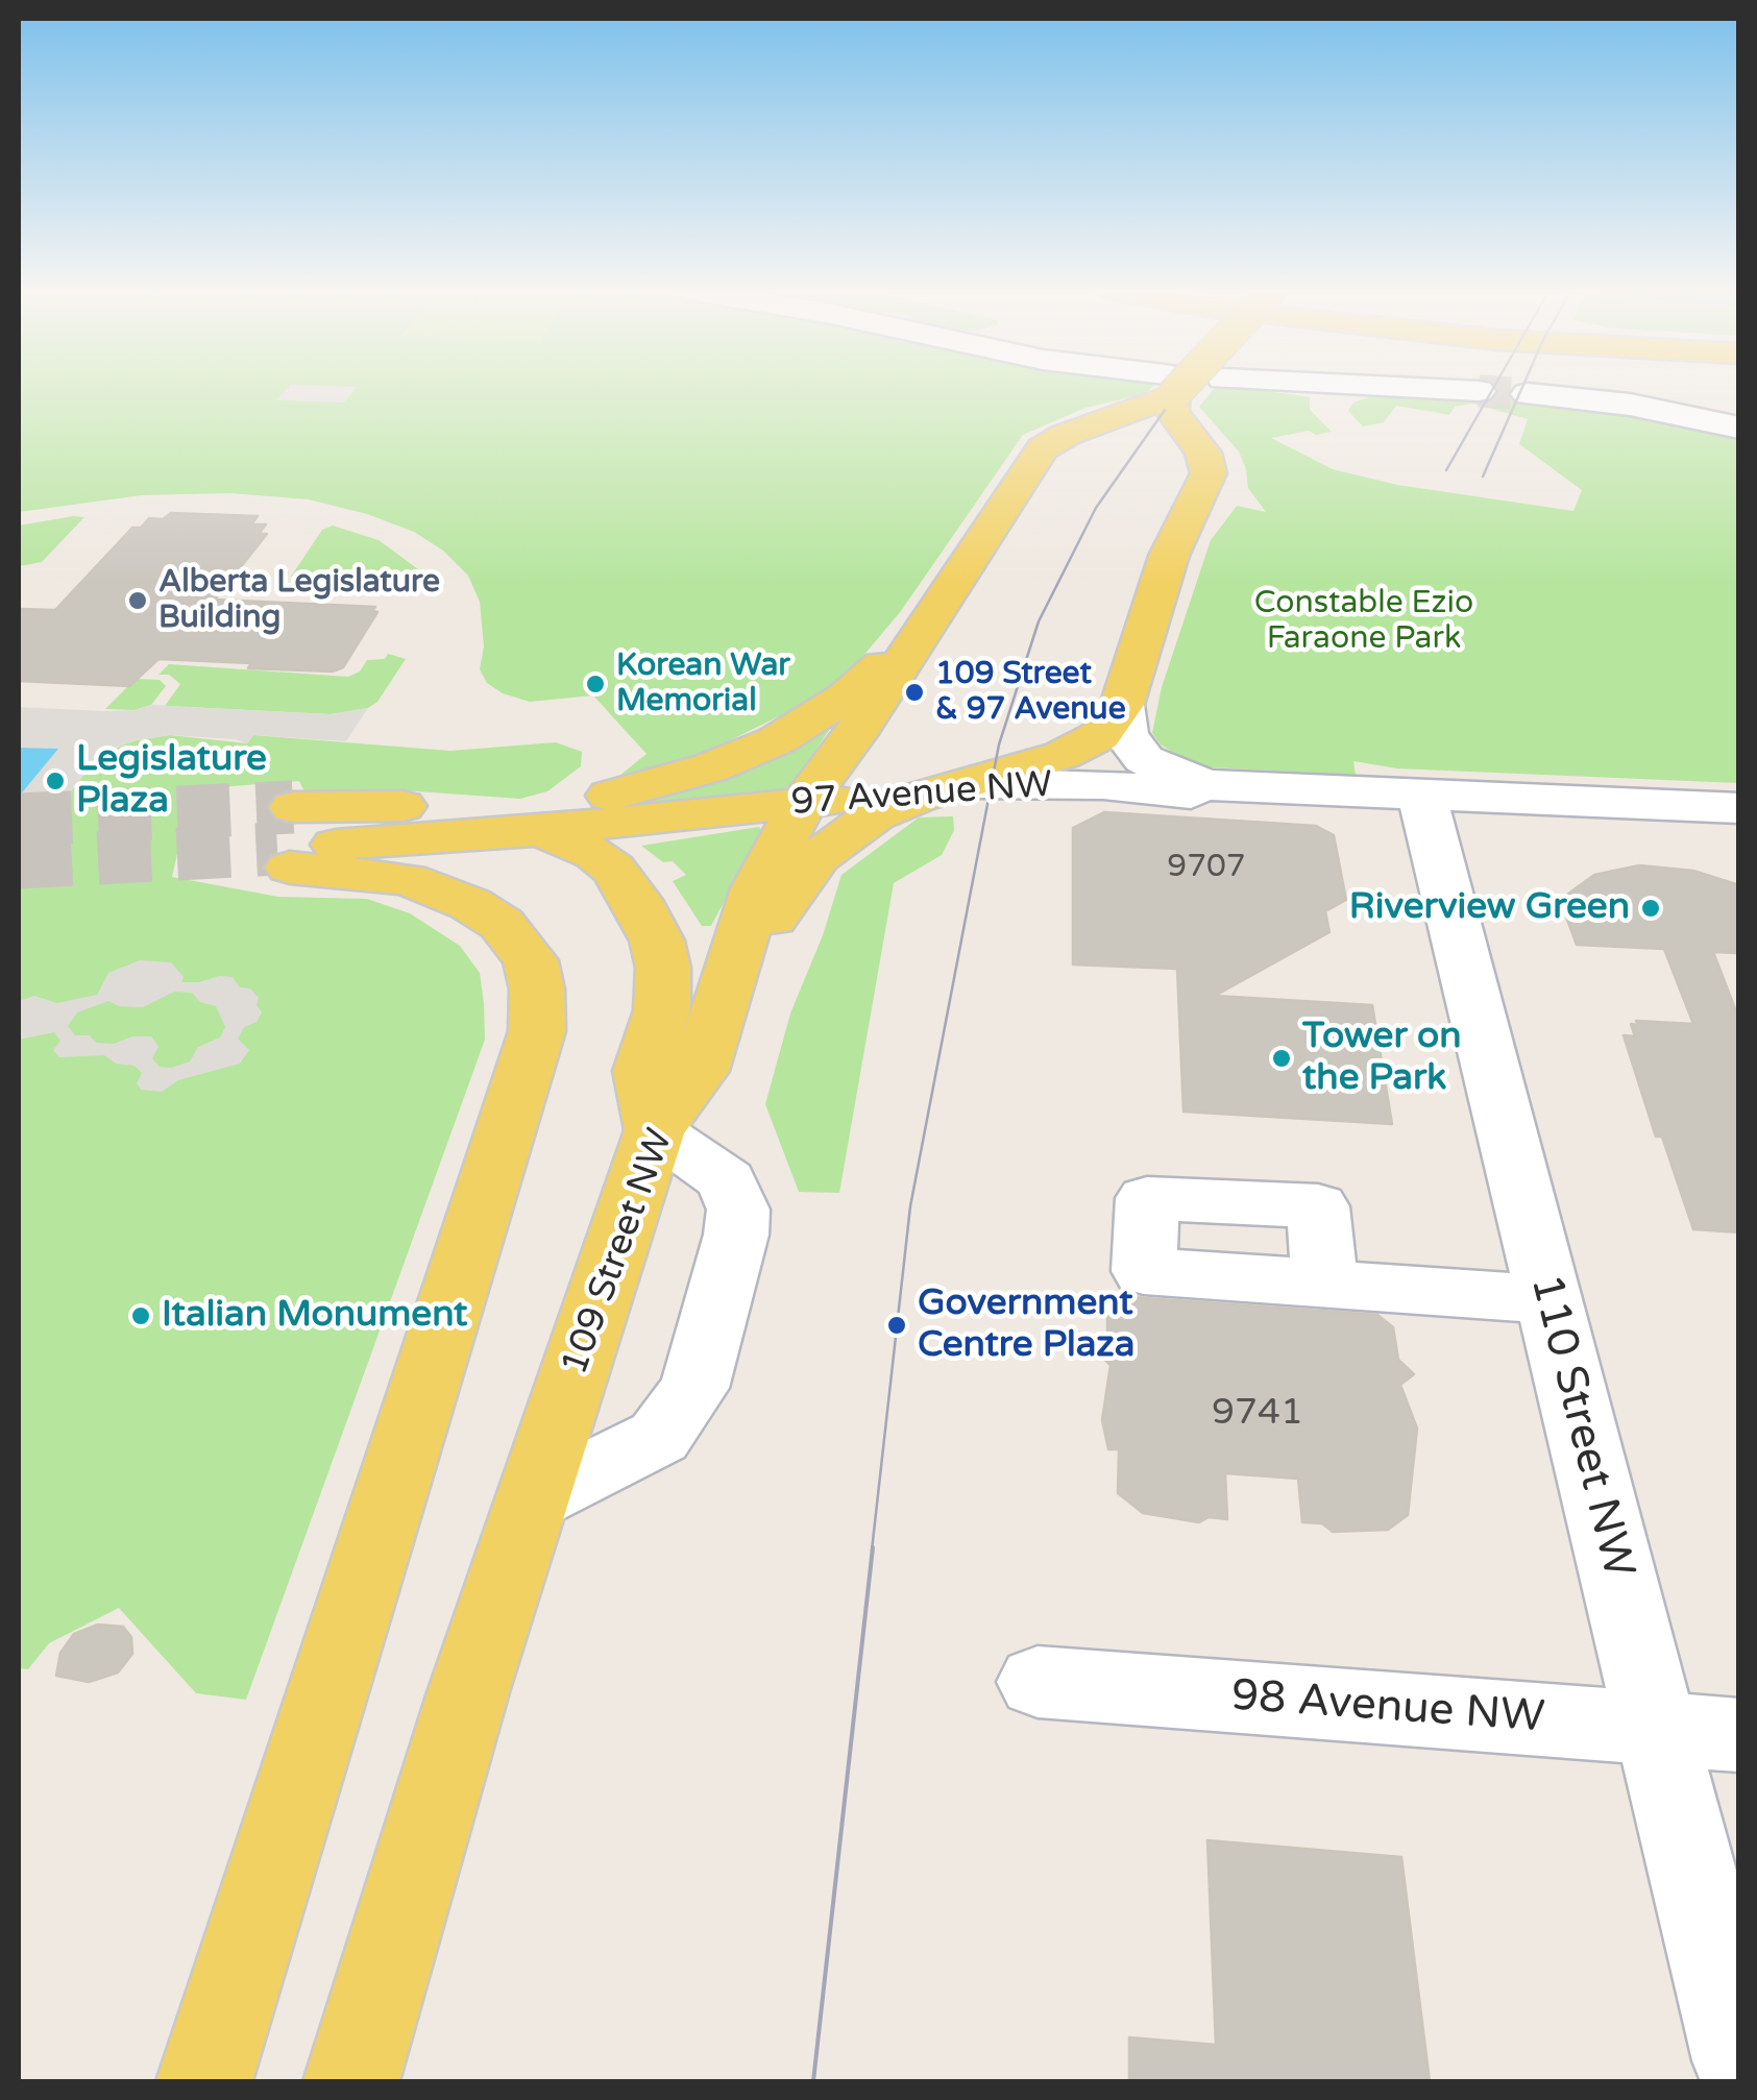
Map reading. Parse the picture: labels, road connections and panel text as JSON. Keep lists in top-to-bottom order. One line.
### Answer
{"streets":{"main road":["97 Avenue NW","109 Street NW"],"street":["110 Street NW","98 Avenue NW"]},"crossings":[["97 Avenue NW","109 Street NW"],["97 Avenue NW","110 Street NW"],["110 Street NW","98 Avenue NW"]],"parks":["Constable Ezio Faraone Park"],"places":["Alberta Legislature Building","Korean War Memorial","109 Street & 97 Avenue","Legislature Plaza","Riverview Green","Tower on the Park","Italian Monument","Government Centre Plaza"],"house_numbers":["9707","9741"]}
